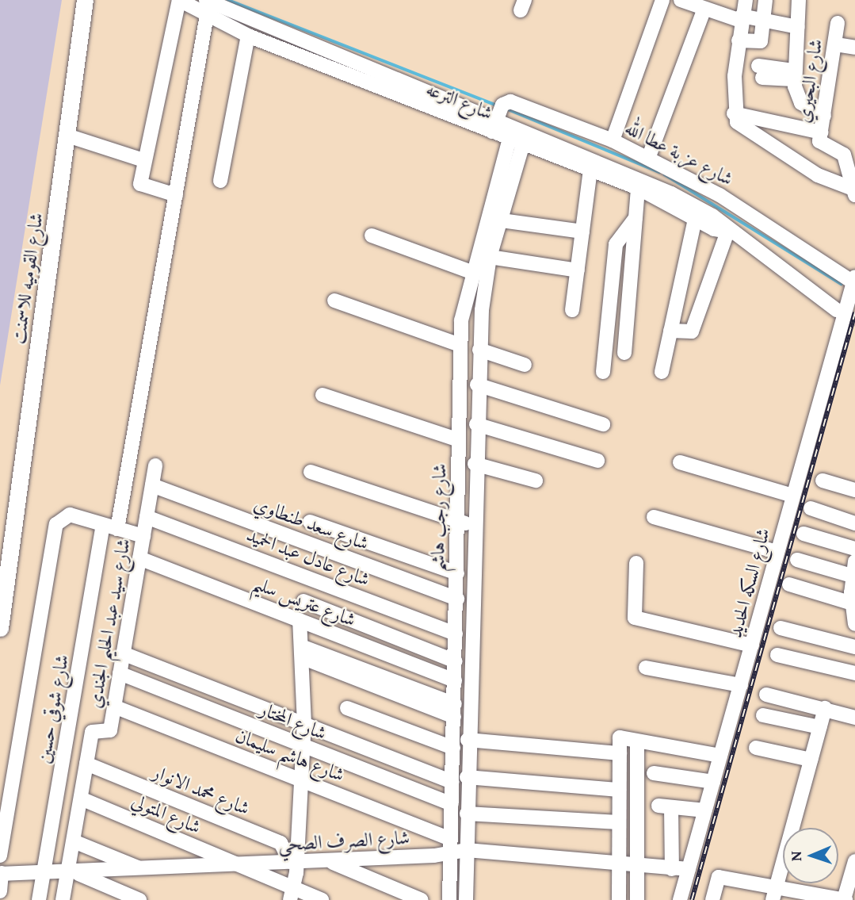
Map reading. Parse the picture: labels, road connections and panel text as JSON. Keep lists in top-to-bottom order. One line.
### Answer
{"streets":{"main road":["شارع القوميه للاسمنت"],"street":["شارع البحيري","شارع الترعه","شارع عزبة عطا الله","شارع رجب هاشم","شارع سعد طنطاوي","شارع عادل عبد الحميد","شارع السكه الحديد","شارع عتريس سليم","شارع سيد عبد الحليم الجندي","شارع شوقي حسين","شارع المختار","شارع هاشم سليمان","شارع محمد الانوار","شارع المتولي","شارع الصرف الصحي"]},"crossings":[["شارع الترعه","شارع عزبة عطا الله"],["شارع الترعه","شارع رجب هاشم"],["شارع عزبة عطا الله","شارع السكه الحديد"],["شارع رجب هاشم","شارع سعد طنطاوي"],["شارع رجب هاشم","شارع عادل عبد الحميد"],["شارع رجب هاشم","شارع عتريس سليم"],["شارع رجب هاشم","شارع المختار"],["شارع رجب هاشم","شارع هاشم سليمان"],["شارع رجب هاشم","شارع الصرف الصحي"],["شارع سعد طنطاوي","شارع سيد عبد الحليم الجندي"],["شارع عادل عبد الحميد","شارع سيد عبد الحليم الجندي"],["شارع السكه الحديد","شارع الصرف الصحي"],["شارع عتريس سليم","شارع سيد عبد الحليم الجندي"],["شارع سيد عبد الحليم الجندي","شارع المختار"],["شارع سيد عبد الحليم الجندي","شارع هاشم سليمان"],["شارع سيد عبد الحليم الجندي","شارع محمد الانوار"],["شارع سيد عبد الحليم الجندي","شارع المتولي"],["شارع سيد عبد الحليم الجندي","شارع الصرف الصحي"],["شارع شوقي حسين","شارع الصرف الصحي"],["شارع هاشم سليمان","شارع الصرف الصحي"],["شارع محمد الانوار","شارع الصرف الصحي"],["شارع المتولي","شارع الصرف الصحي"]],"north":"left"}
